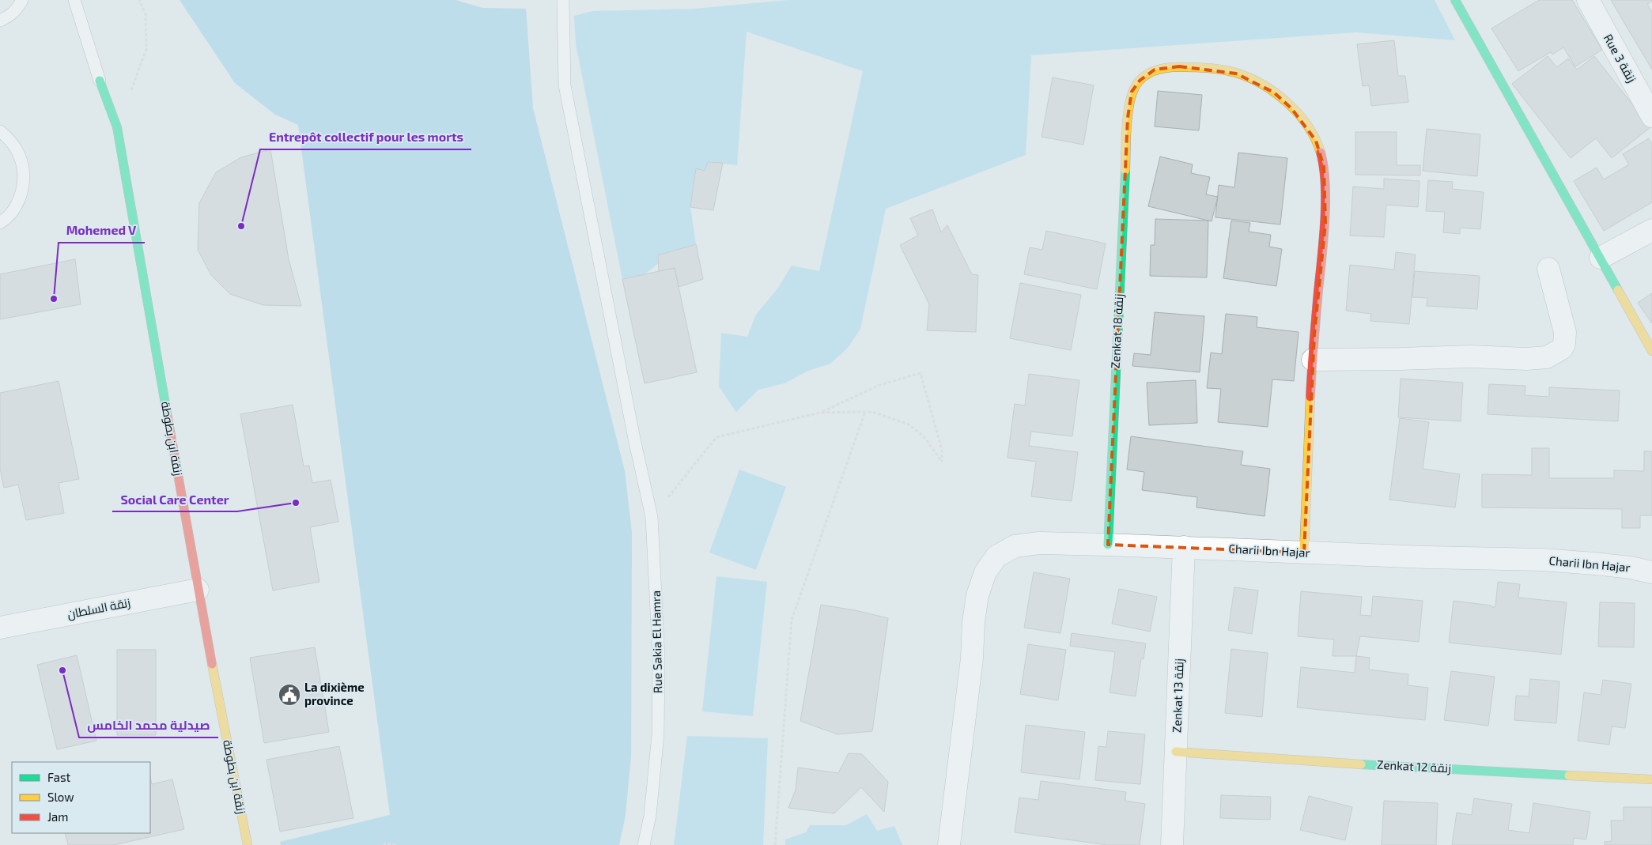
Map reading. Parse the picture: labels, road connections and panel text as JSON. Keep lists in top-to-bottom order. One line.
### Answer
{"streets":{"street":["Rue 3 زنقة","Zenkat 18 زنقة","زنقة ابن بطوطة","Charii Ibn Hajar","زنقة السلطان","Zenkat 13 زنقة","Zenkat 12 زنقة"],"lane":["Rue Sakia El Hamra"]},"crossings":[["Zenkat 18 زنقة","Charii Ibn Hajar"],["زنقة ابن بطوطة","زنقة السلطان"],["Charii Ibn Hajar","Zenkat 13 زنقة"],["Zenkat 13 زنقة","Zenkat 12 زنقة"]],"places":{"other":["Entrepôt collectif pour les morts","Mohemed V","Social Care Center","صيدلية محمد الخامس"],"public building":["La dixième province"]},"legend":["Fast","Slow","Jam"]}
